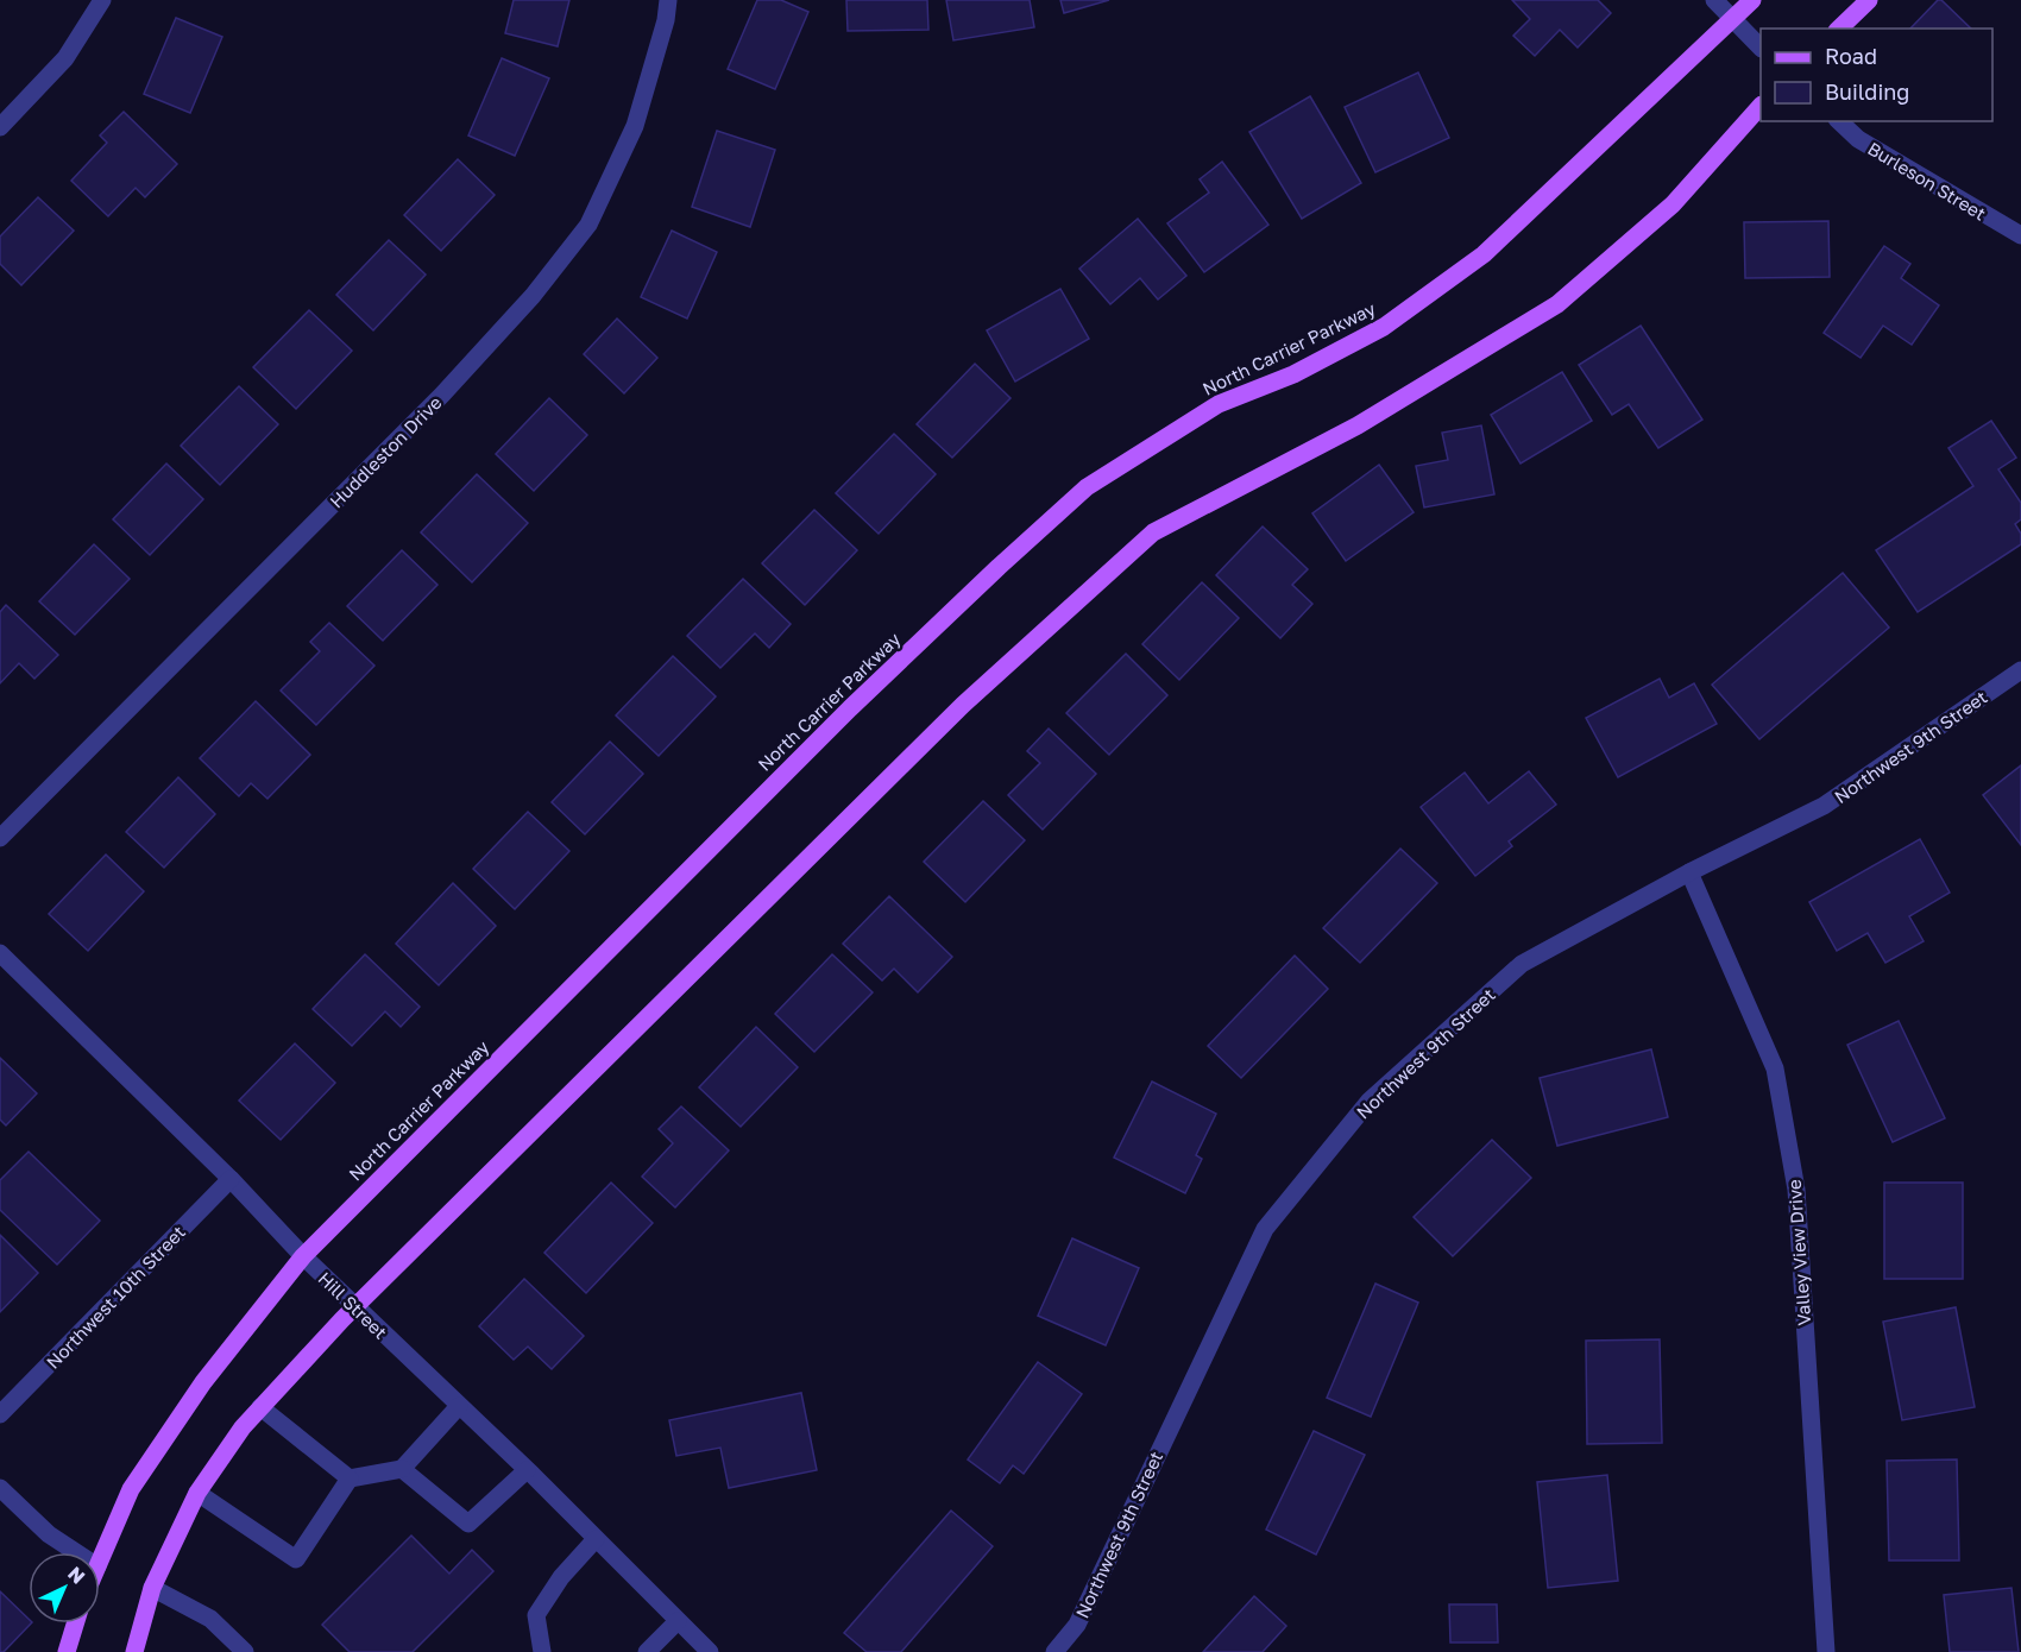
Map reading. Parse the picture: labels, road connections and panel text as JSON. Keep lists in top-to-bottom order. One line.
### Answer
{"streets":{"main road":["North Carrier Parkway"],"street":["Burleson Street","Huddleston Drive","Northwest 9th Street","Valley View Drive","Northwest 10th Street","Hill Street"]},"crossings":[["North Carrier Parkway","Hill Street"],["Northwest 9th Street","Valley View Drive"],["Northwest 10th Street","Hill Street"]],"legend":["Road","Building"],"north":"top right"}
